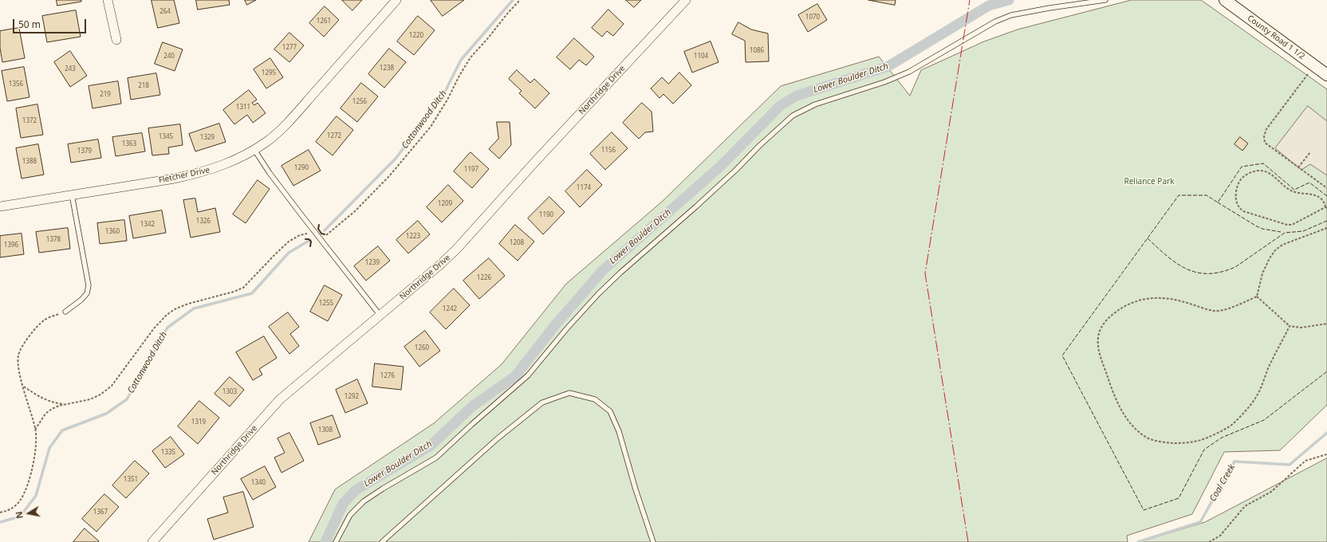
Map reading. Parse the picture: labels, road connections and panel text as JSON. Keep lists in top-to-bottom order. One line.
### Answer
{"streets":{"street":["County Road 1 1/2","Northridge Drive","Fletcher Drive"]},"water":["Lower Boulder Ditch","Cottonwood Ditch","Coal Creek"],"parks":["Reliance Park"],"house_numbers":["264","1070","1261","1220","1277","1086","240","1104","1238","243","1295","1356","218","219","1256","1311","1372","1272","1345","1329","1363","1156","1379","1388","1290","1197","1174","1209","1190","1326","1342","1360","1223","1378","1208","1396","1239","1226","1255","1242","1260","1276","1303","1292","1319","1308","1335","1351","1340","1367"],"scale_bar":"50 m","north":"left"}
